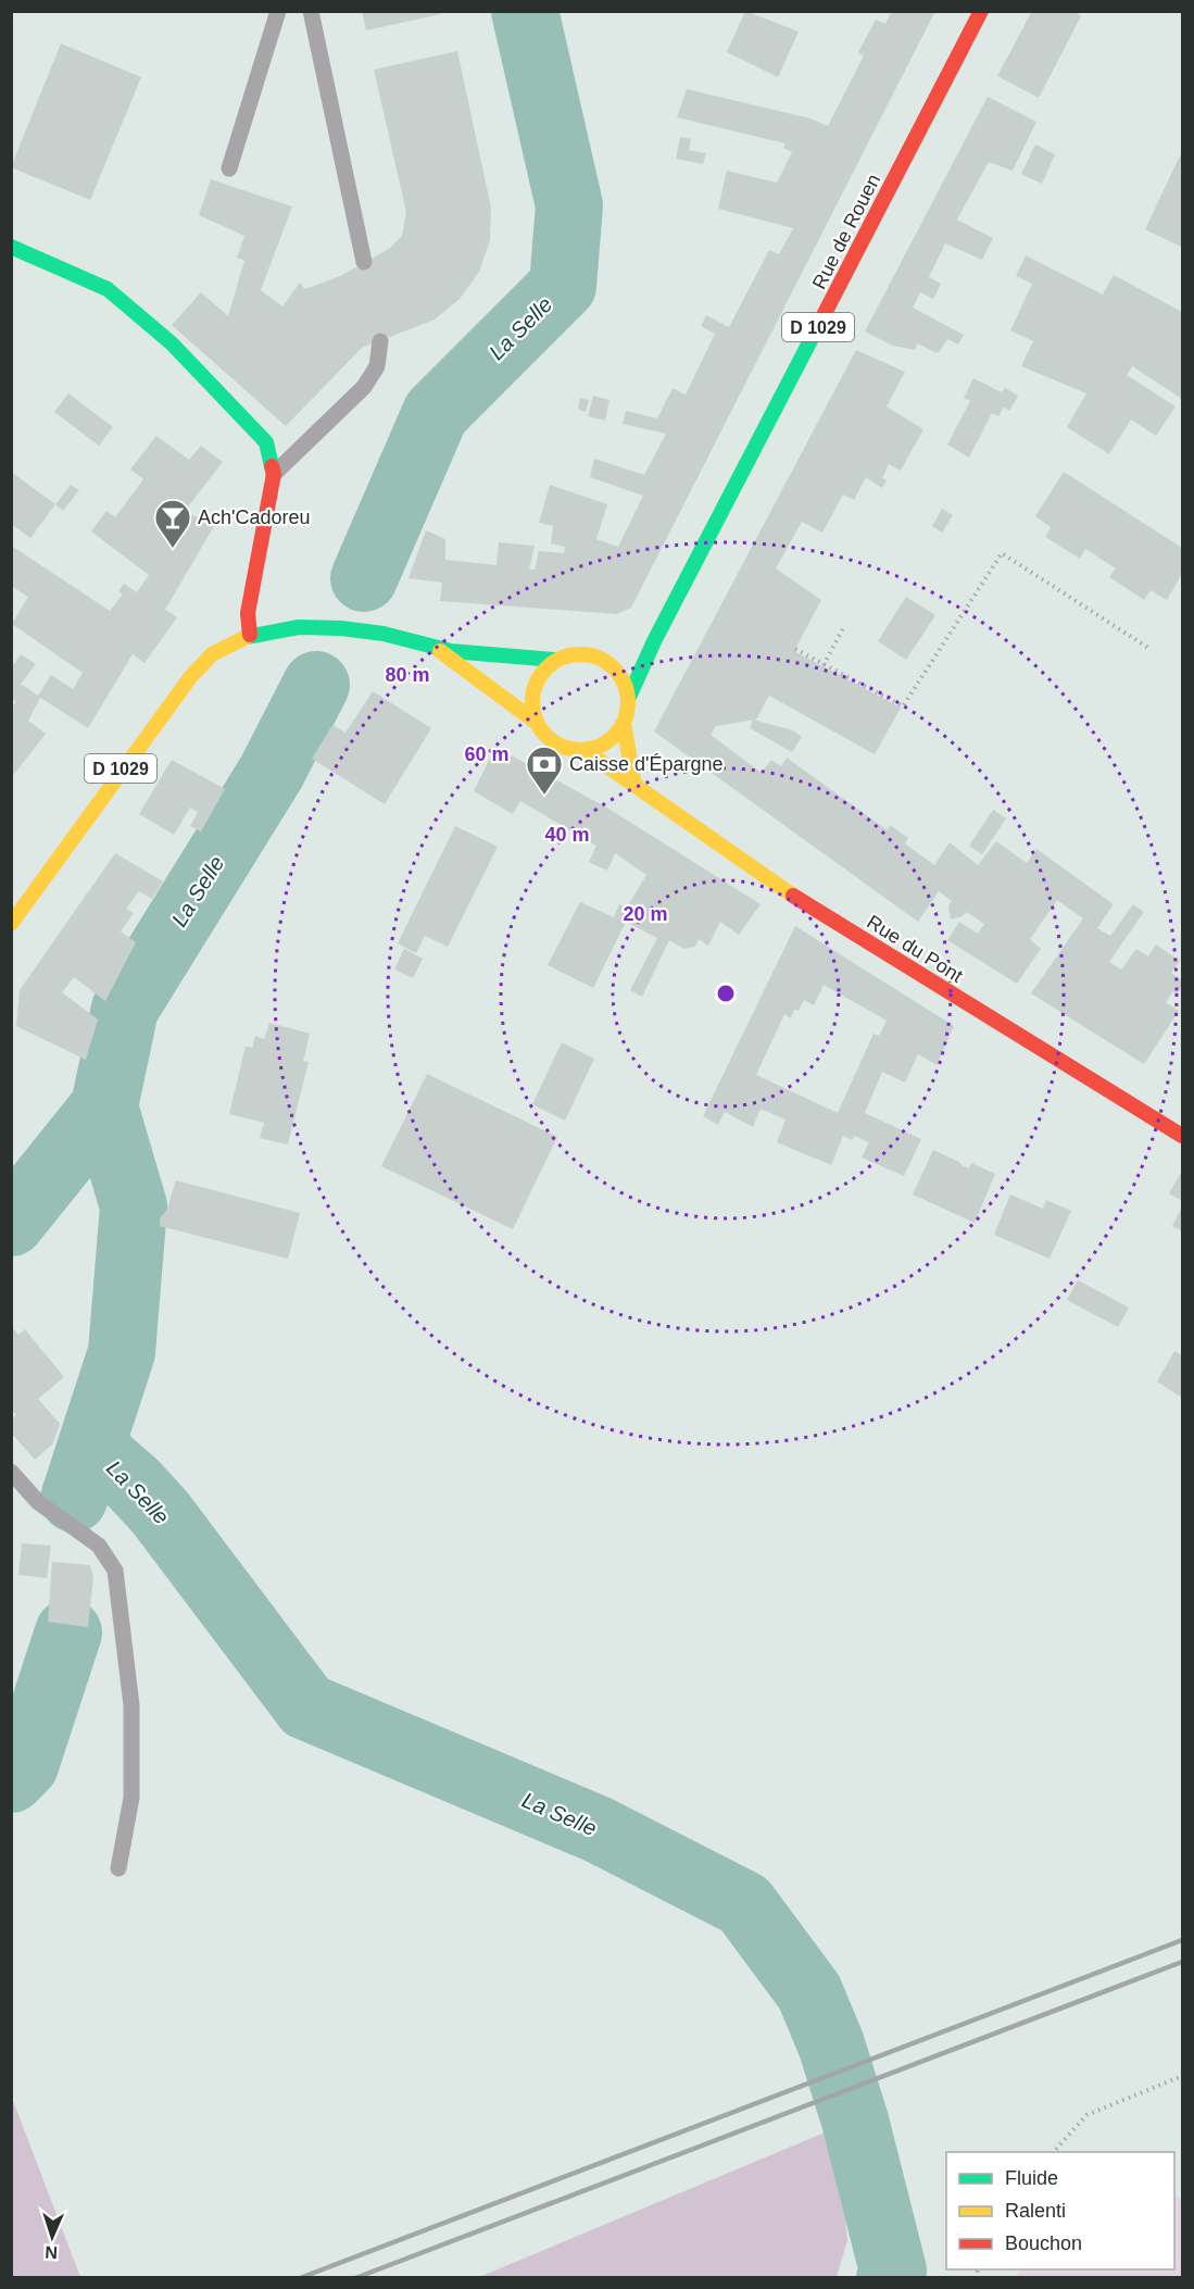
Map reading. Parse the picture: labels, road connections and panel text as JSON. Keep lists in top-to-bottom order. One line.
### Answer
{"streets":{"main road":["Rue de Rouen","D 1029","Rue du Pont"]},"crossings":[["Rue de Rouen","D 1029"],["D 1029","Rue du Pont"]],"water":["La Selle"],"places":{"bar":["Ach'Cadoreu"],"bank":["Caisse d'Épargne"]},"legend":["Fluide","Ralenti","Bouchon"],"north":"bottom","rings":["80 m","60 m","40 m","20 m"]}
